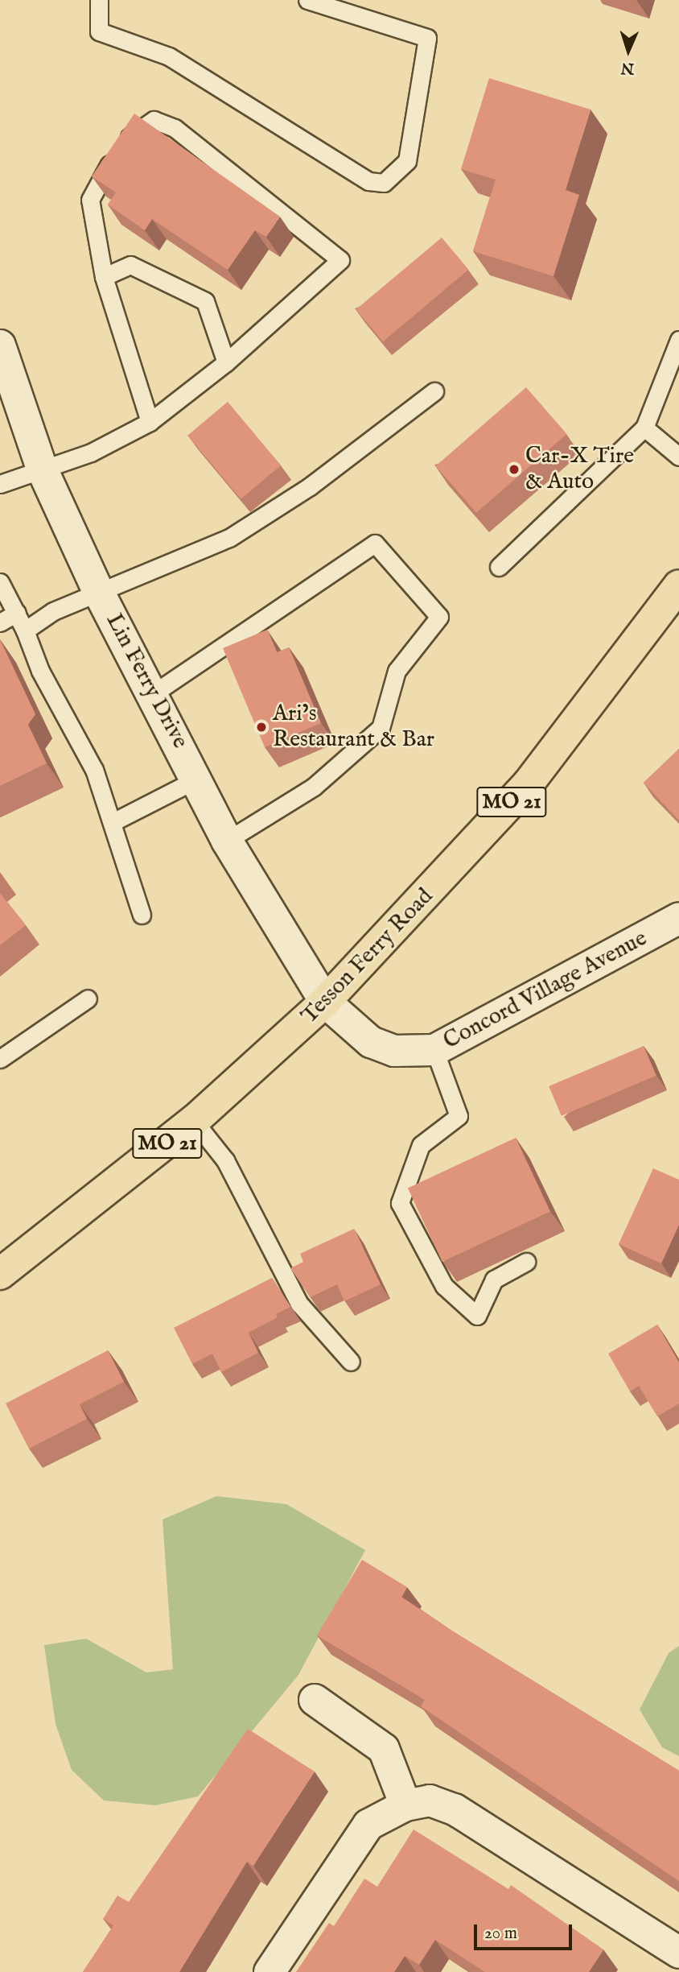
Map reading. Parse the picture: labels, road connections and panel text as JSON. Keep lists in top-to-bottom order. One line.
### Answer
{"streets":{"main road":["MO 21","Tesson Ferry Road"],"street":["Lin Ferry Drive","Concord Village Avenue"]},"crossings":[["Lin Ferry Drive","Tesson Ferry Road"],["Lin Ferry Drive","Concord Village Avenue"],["Tesson Ferry Road","Concord Village Avenue"]],"places":["Car-X Tire & Auto","Ari’s Restaurant & Bar"],"scale_bar":"20 m","north":"bottom"}
